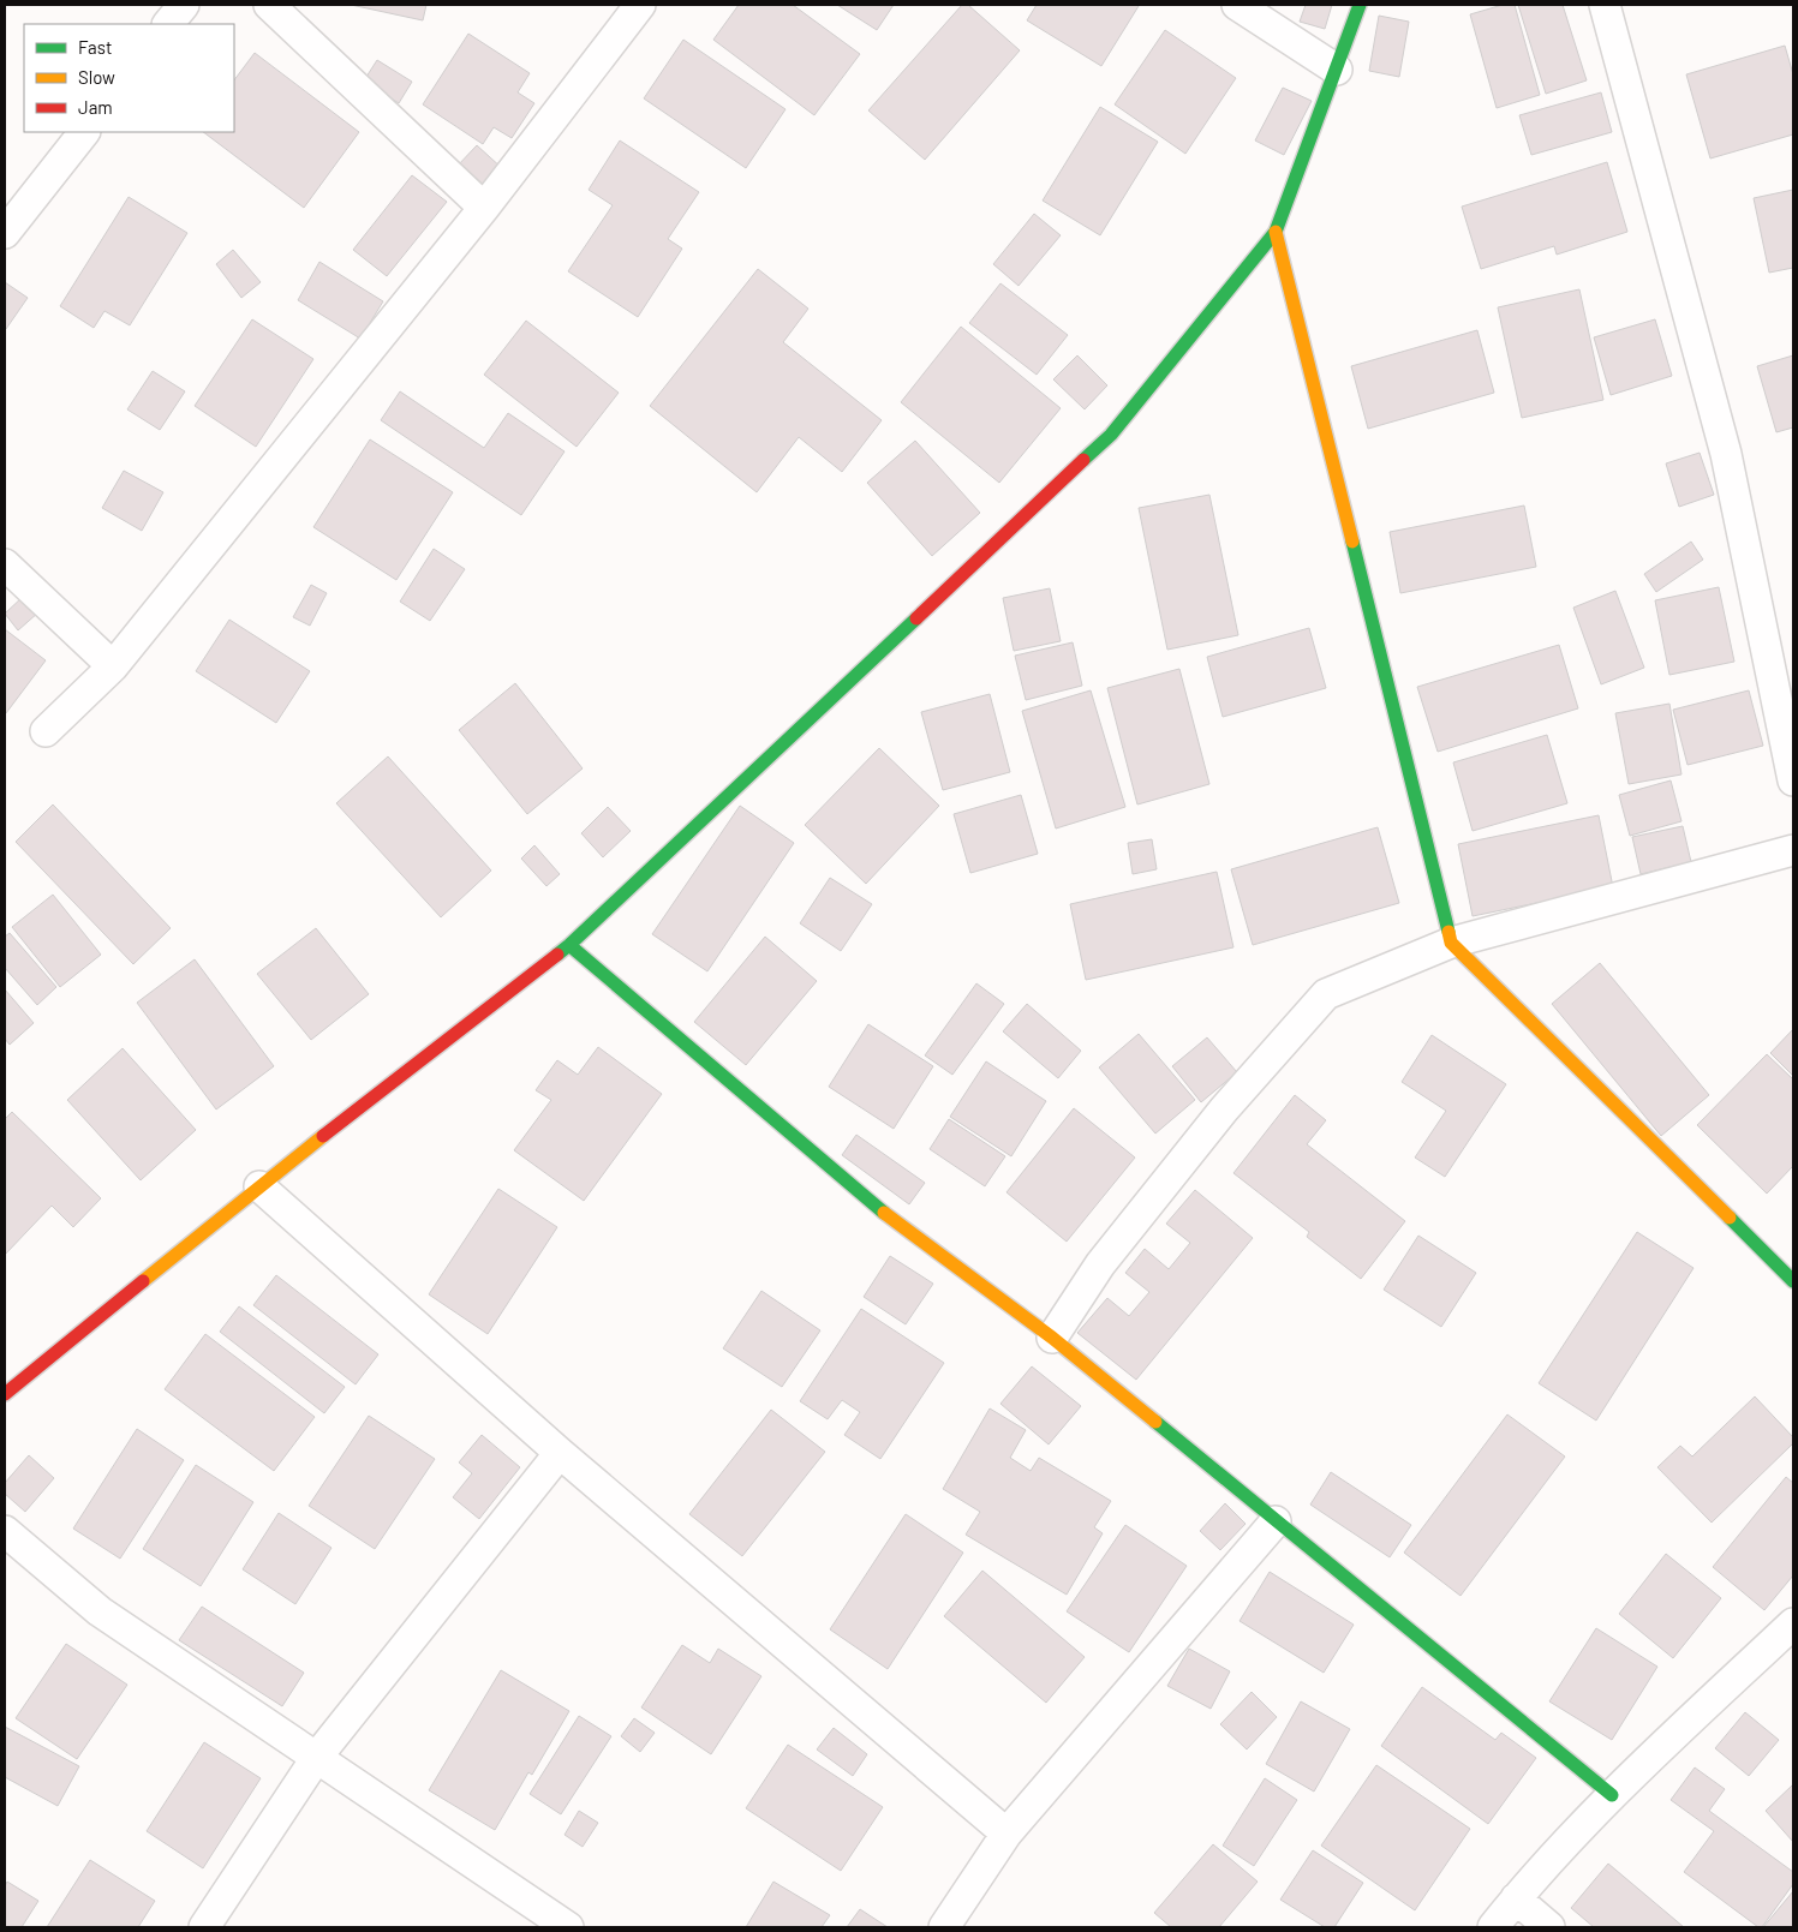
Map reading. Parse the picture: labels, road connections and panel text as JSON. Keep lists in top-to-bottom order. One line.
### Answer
{"legend":["Fast","Slow","Jam"]}
